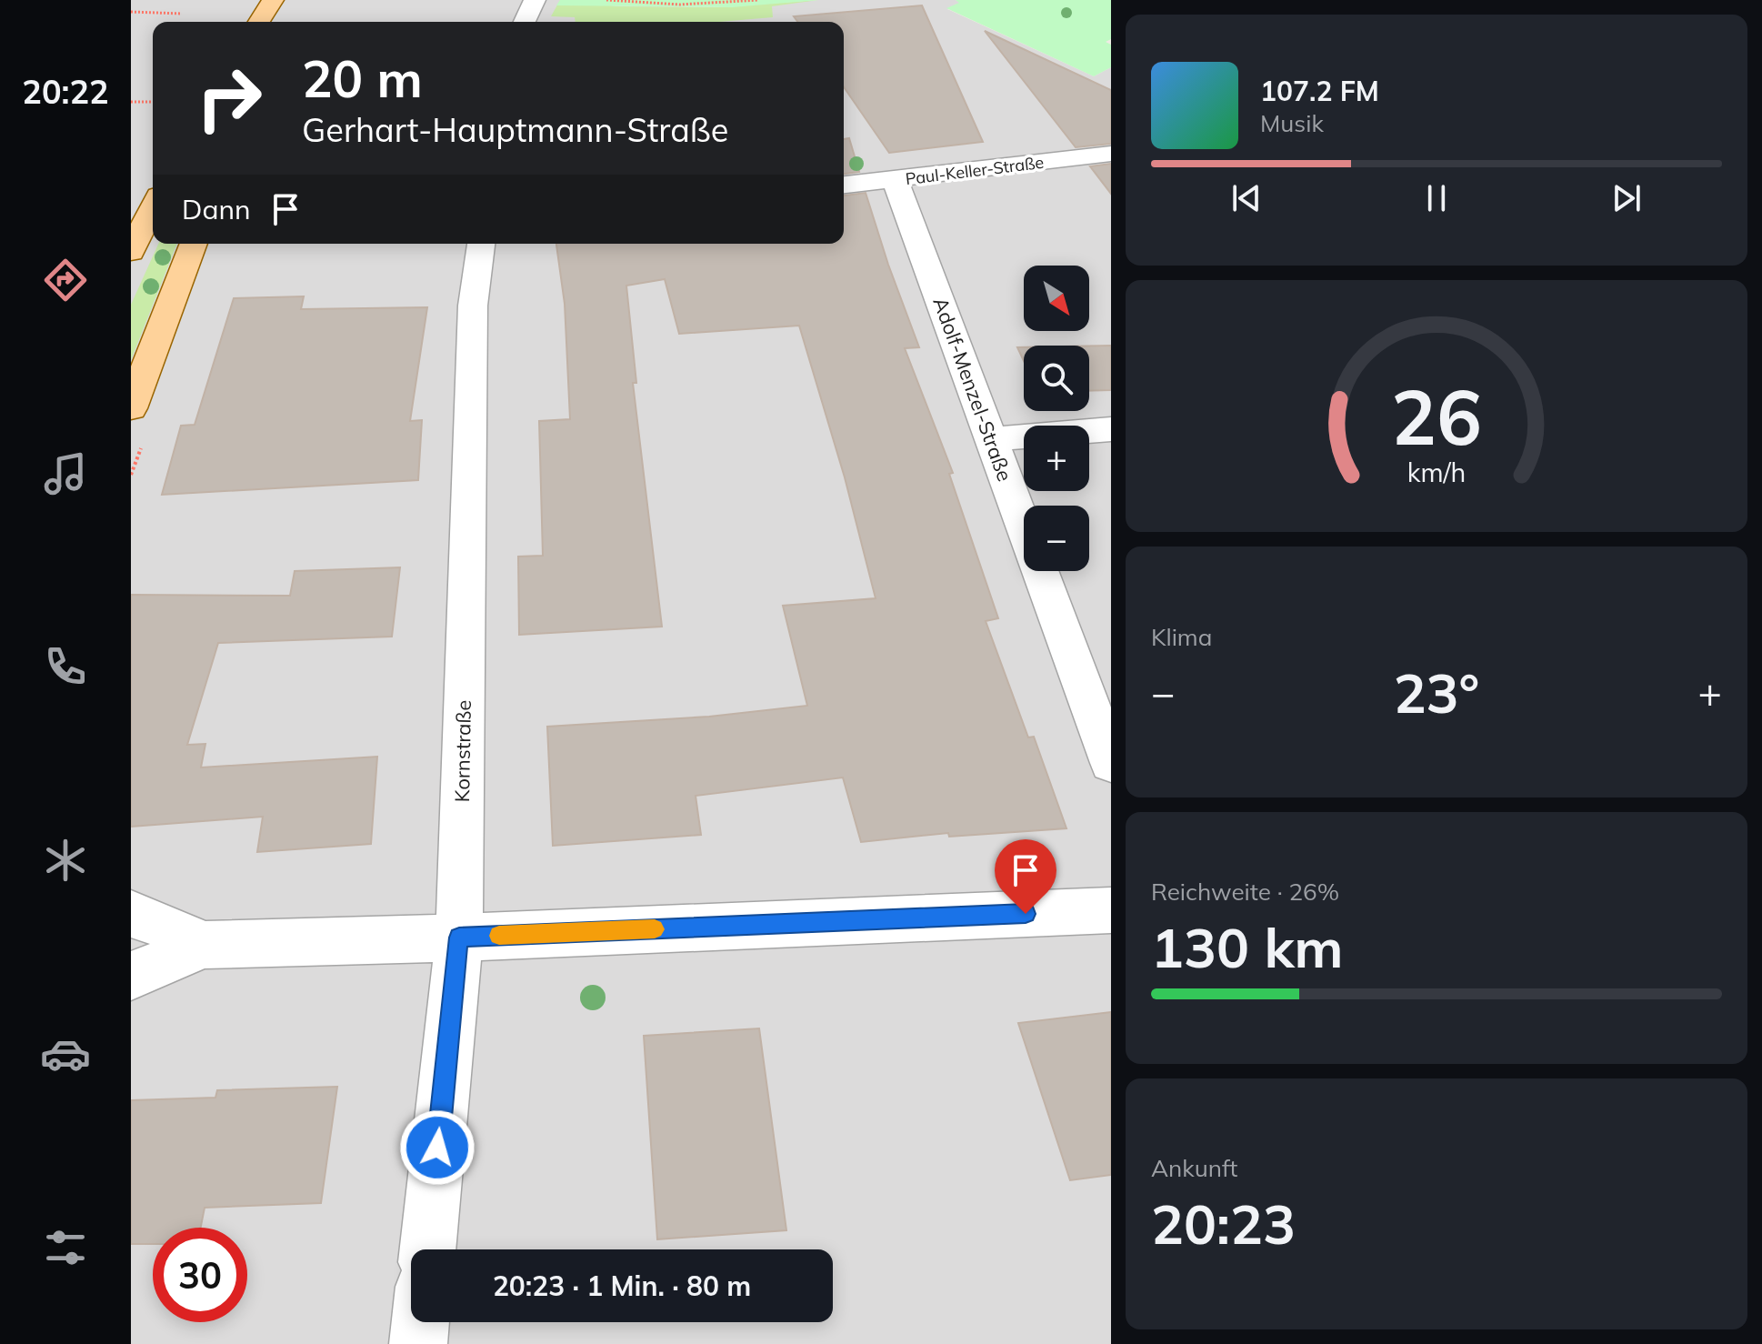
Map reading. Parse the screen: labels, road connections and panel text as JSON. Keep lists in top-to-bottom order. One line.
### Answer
{"streets":{"street":["Paul-Keller-Straße","Adolf-Menzel-Straße","Kornstraße"]},"crossings":[["Paul-Keller-Straße","Adolf-Menzel-Straße"]],"north":"bottom right","page":{"tabs":"20:22","turn":["20 m","Gerhart-Hauptmann-Straße"],"song":["107.2 FM","Musik"],"then":"Dann","map_buttons":["+","−"],"tile":["Klima",["Reichweite · 26%","130 km"],["Ankunft","20:23"]],"heat":["−","23°","+"],"limit":"30","trip":"20:23 · 1 Min. · 80 m","gauge":["26","km/h"]}}
